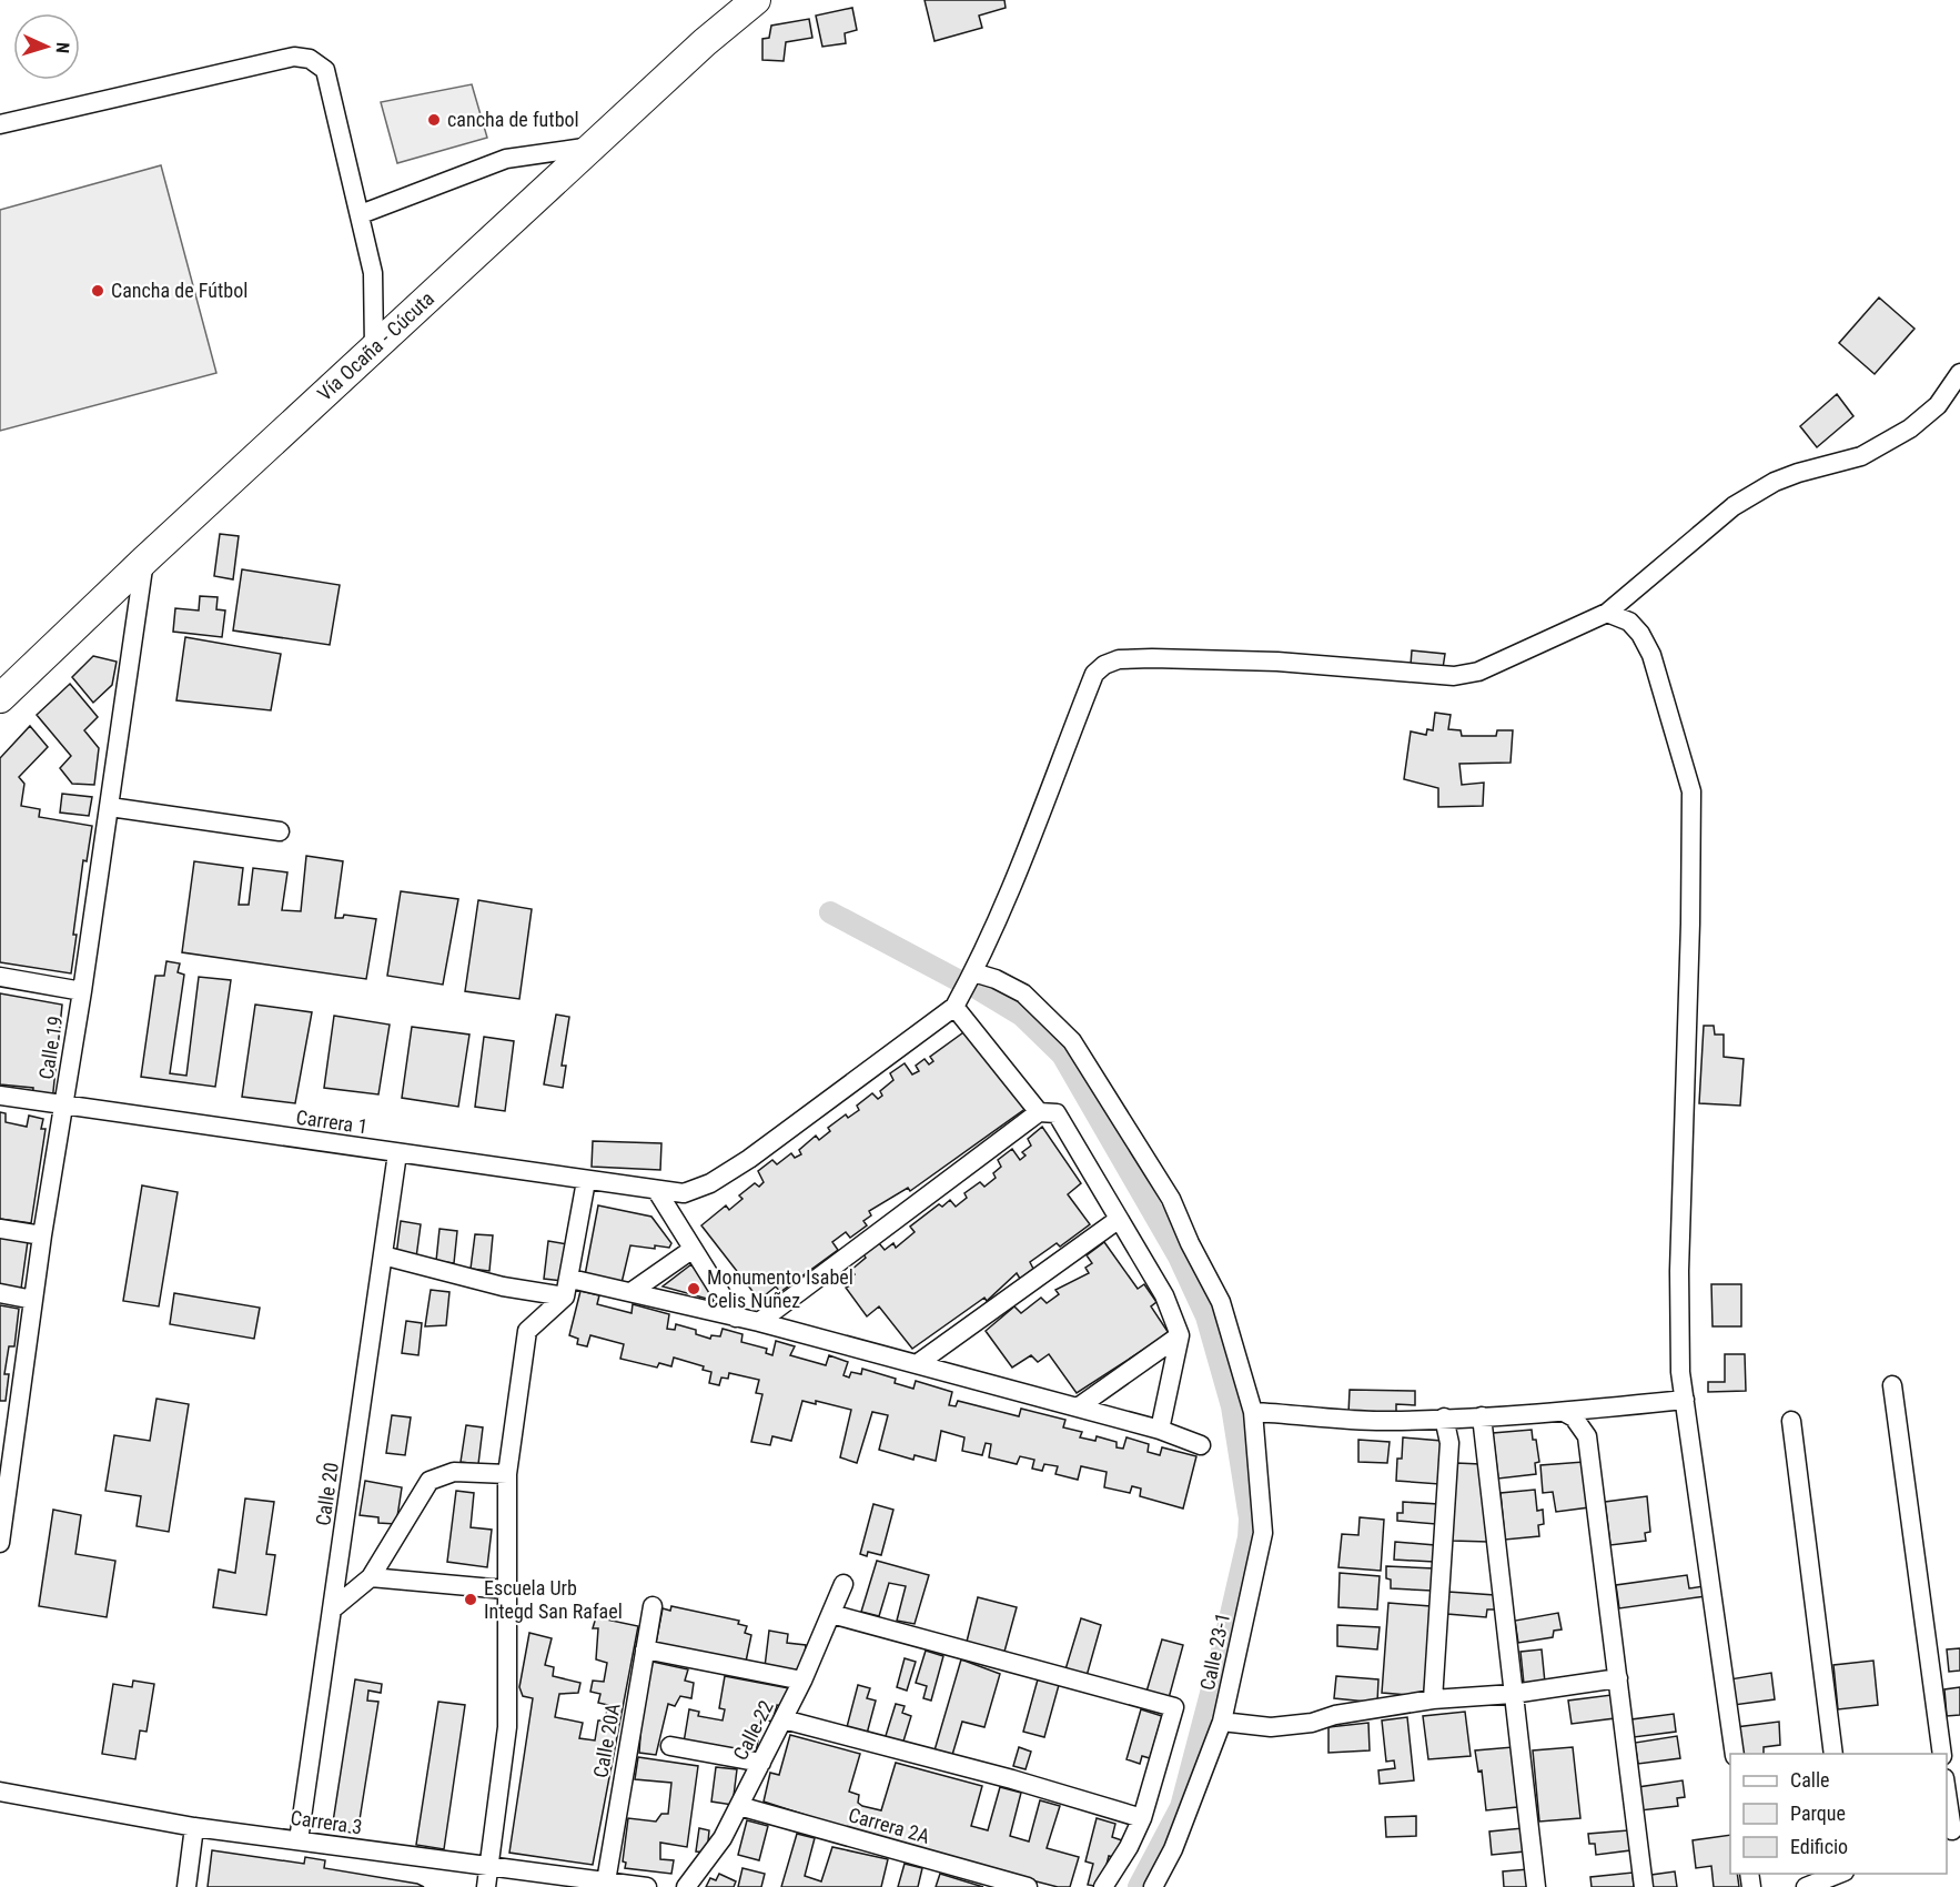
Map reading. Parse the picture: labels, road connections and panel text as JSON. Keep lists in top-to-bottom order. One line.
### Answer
{"streets":{"main road":["Vía Ocaña - Cúcuta"],"street":["Calle 19","Carrera 1","Calle 20","Calle 23-1","Calle 22","Calle 20A","Carrera 3","Carrera 2A"]},"crossings":[["Vía Ocaña - Cúcuta","Calle 19"],["Calle 19","Carrera 1"],["Carrera 1","Calle 20"],["Calle 20","Carrera 3"],["Calle 22","Carrera 2A"],["Calle 20A","Carrera 3"]],"places":["cancha de futbol","Cancha de Fútbol","Monumento Isabel Celis Nuñez","Escuela Urb Integd San Rafael"],"legend":["Calle","Parque","Edificio"],"north":"right"}
